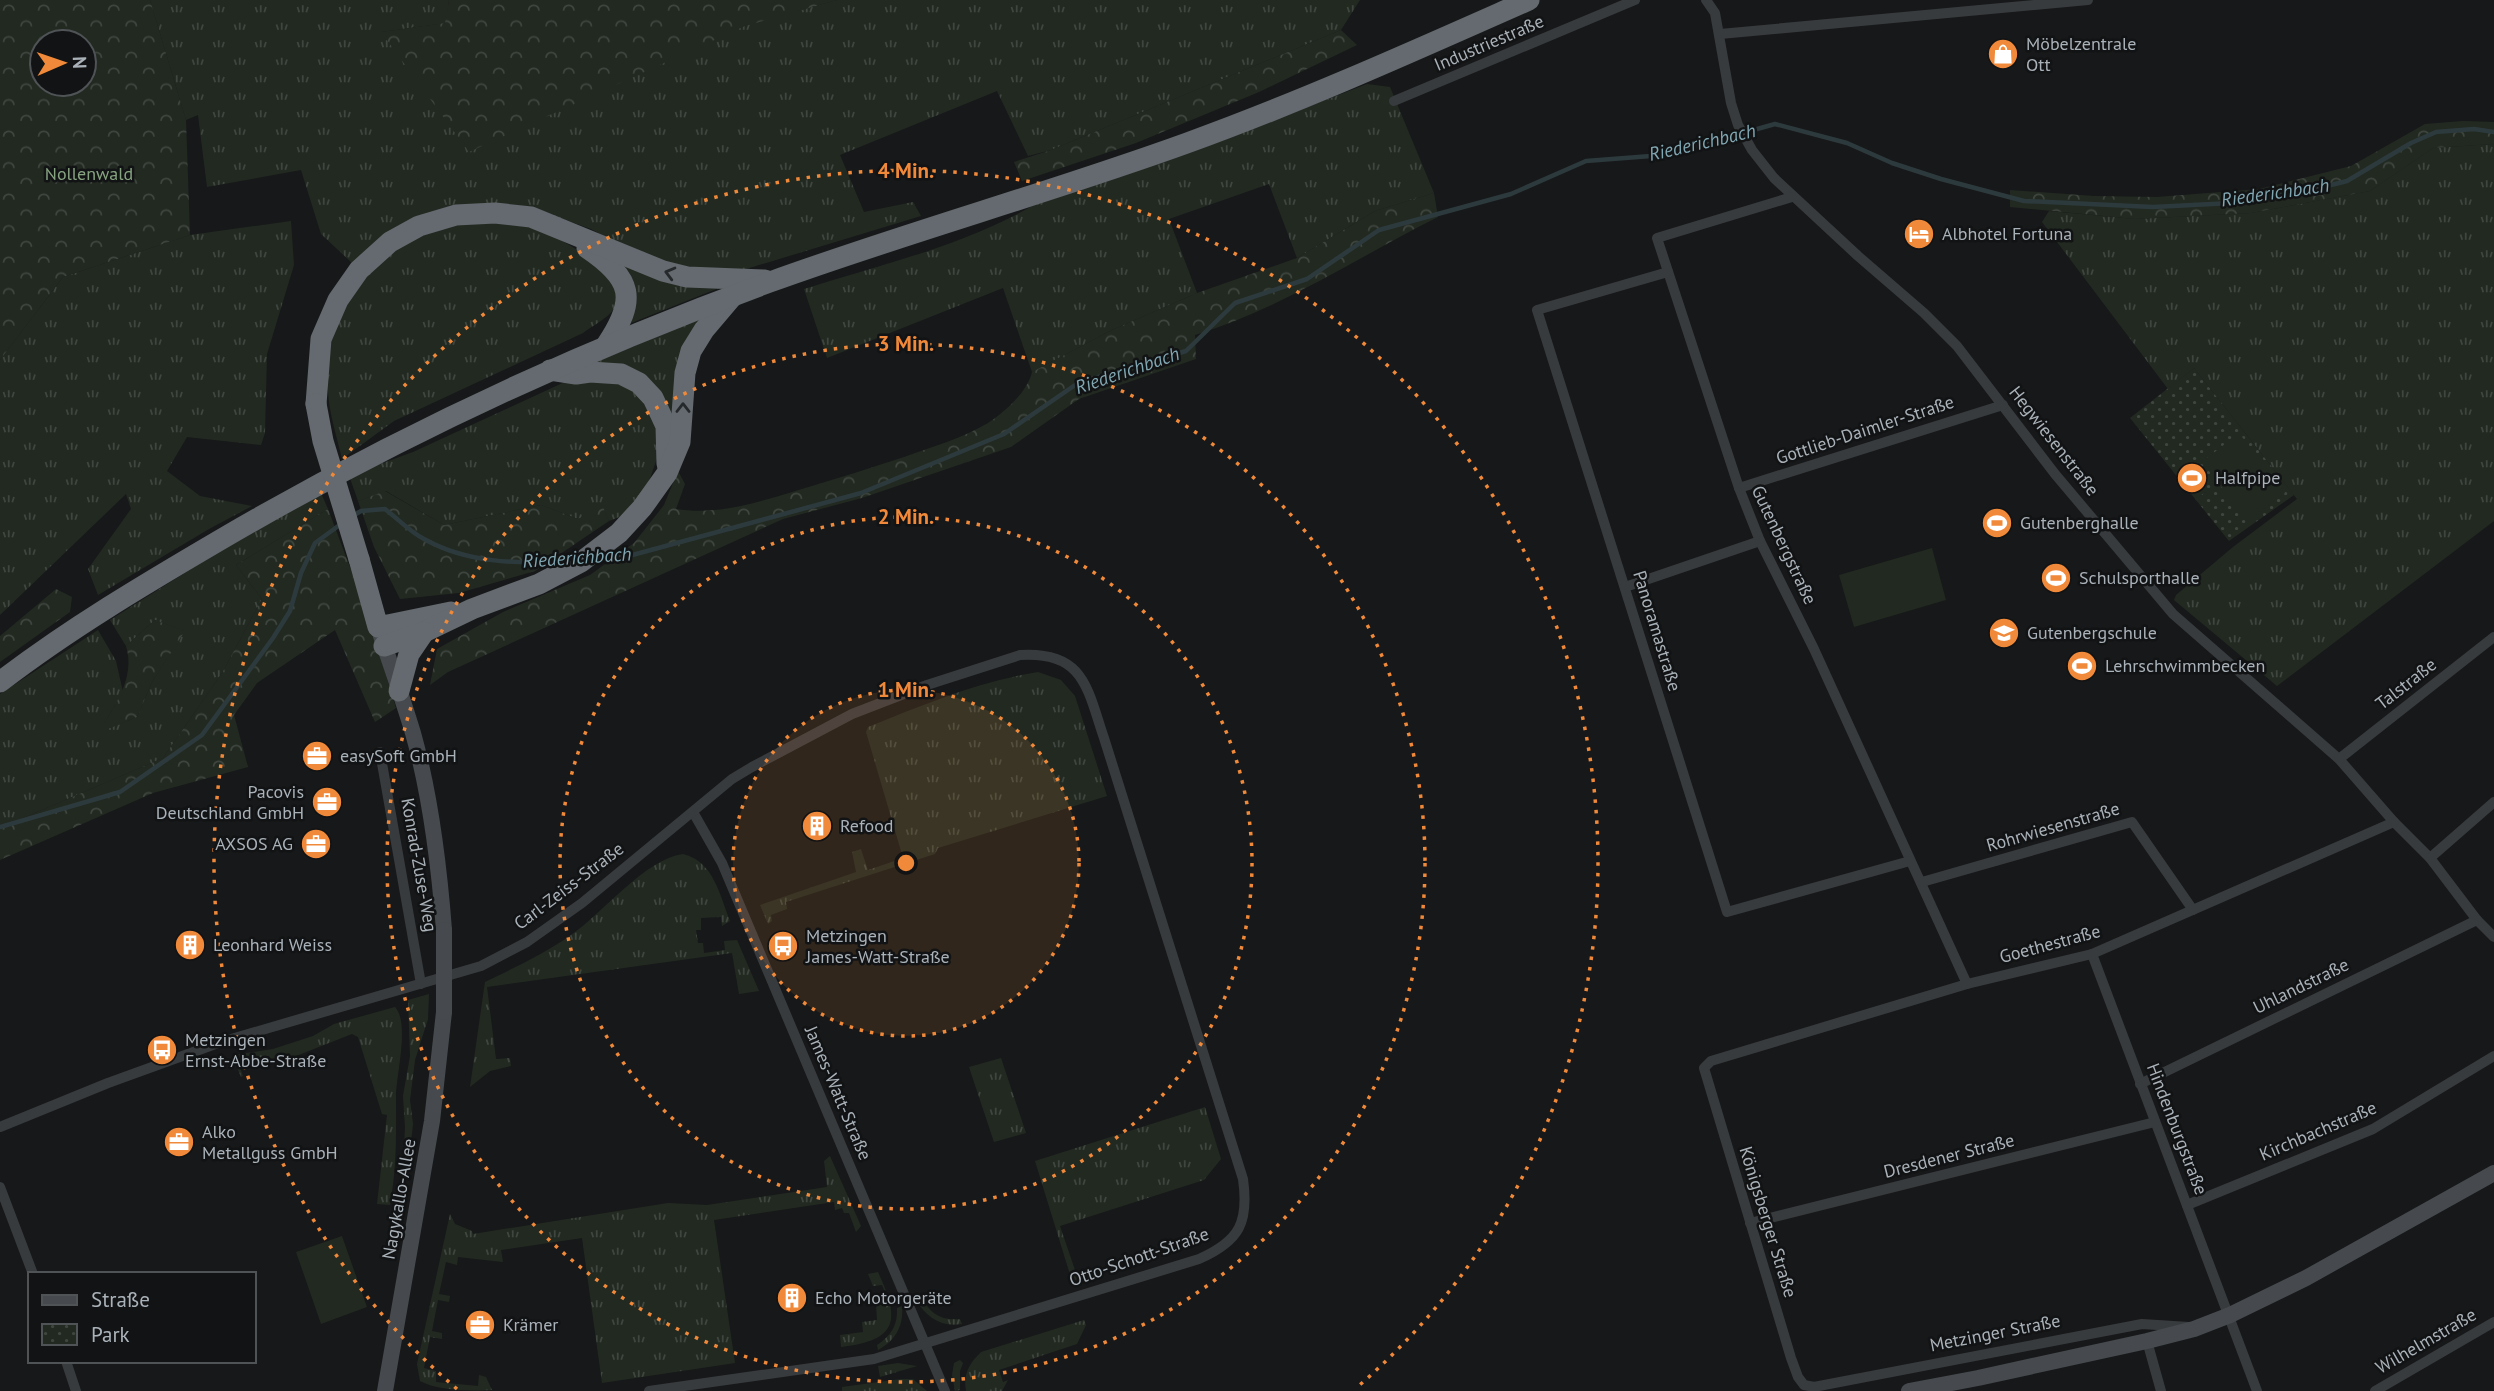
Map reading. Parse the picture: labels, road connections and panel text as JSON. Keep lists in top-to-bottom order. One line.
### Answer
{"streets":{"main road":["Nagykallo-Allee","Metzinger Straße"],"street":["Industriestraße","Gottlieb-Daimler-Straße","Hegwiesenstraße","Gutenbergstraße","Panoramastraße","Talstraße","Rohrwiesenstraße","Konrad-Zuse-Weg","Carl-Zeiss-Straße","Goethestraße","Uhlandstraße","James-Watt-Straße","Hindenburgstraße","Kirchbachstraße","Dresdener Straße","Königsberger Straße","Otto-Schott-Straße","Wilhelmstraße"]},"crossings":[["Gottlieb-Daimler-Straße","Hegwiesenstraße"],["Gottlieb-Daimler-Straße","Gutenbergstraße"],["Hegwiesenstraße","Gutenbergstraße"],["Hegwiesenstraße","Talstraße"],["Hegwiesenstraße","Goethestraße"],["Hegwiesenstraße","Uhlandstraße"],["Gutenbergstraße","Panoramastraße"],["Gutenbergstraße","Rohrwiesenstraße"],["Gutenbergstraße","Goethestraße"],["Rohrwiesenstraße","Goethestraße"],["Konrad-Zuse-Weg","Carl-Zeiss-Straße"],["Carl-Zeiss-Straße","James-Watt-Straße"],["Carl-Zeiss-Straße","Otto-Schott-Straße"],["Goethestraße","Hindenburgstraße"],["Goethestraße","Königsberger Straße"],["Uhlandstraße","Hindenburgstraße"],["James-Watt-Straße","Otto-Schott-Straße"],["Hindenburgstraße","Kirchbachstraße"],["Hindenburgstraße","Dresdener Straße"],["Hindenburgstraße","Metzinger Straße"],["Dresdener Straße","Königsberger Straße"],["Königsberger Straße","Metzinger Straße"]],"water":["Riederichbach"],"parks":["Nollenwald"],"places":{"shop":["Möbelzentrale Ott"],"hotel":["Albhotel Fortuna"],"sports":["Halfpipe","Gutenberghalle","Schulsporthalle","Lehrschwimmbecken"],"school or university":["Gutenbergschule"],"office":["easySoft GmbH","Pacovis Deutschland GmbH","AXSOS AG","Alko Metallguss GmbH","Krämer"],"building":["Refood","Leonhard Weiss","Echo Motorgeräte"],"bus stop":["Metzingen James-Watt-Straße","Metzingen Ernst-Abbe-Straße"]},"legend":["Straße","Park"],"north":"right","rings":["4 Min.","3 Min.","2 Min.","1 Min."]}
